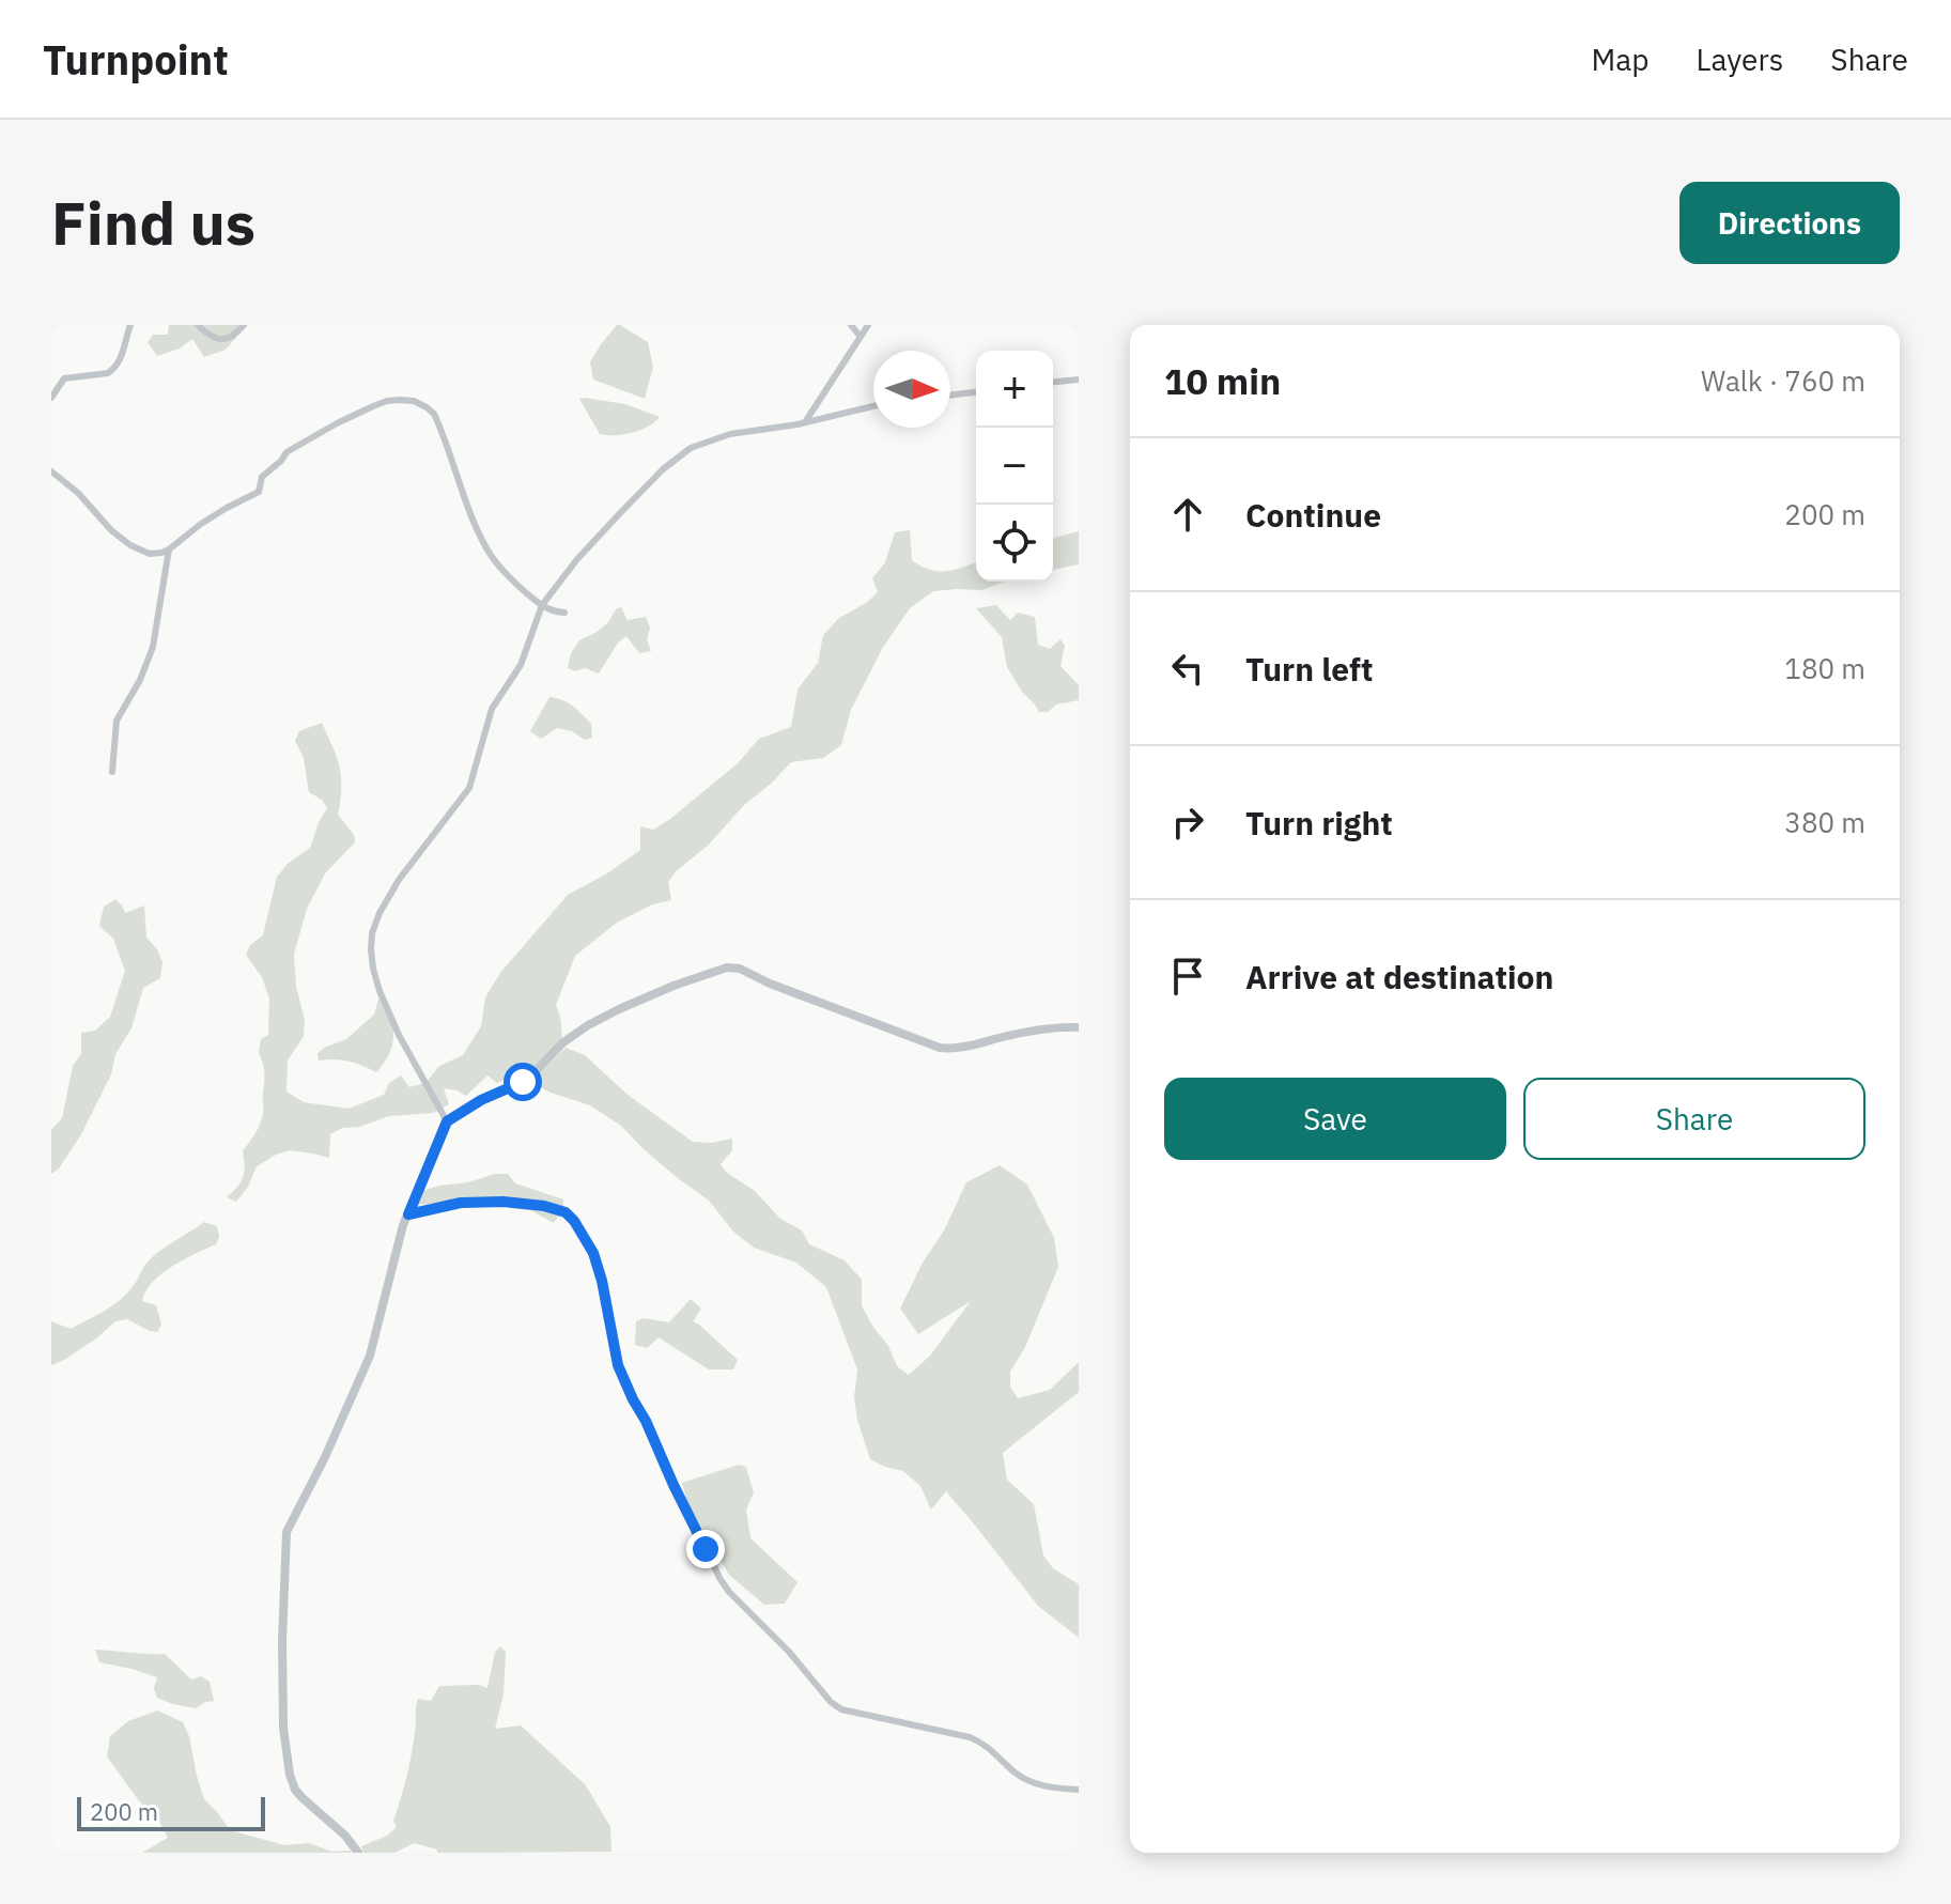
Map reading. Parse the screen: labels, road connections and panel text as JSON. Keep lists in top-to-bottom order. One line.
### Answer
{"scale_bar":"200 m","north":"right","page":{"header":"Turnpoint","nav":["Map","Layers","Share"],"buttons":["Directions",["Save","Share"]],"title":"Find us","heading":["10 min","Walk · 760 m"],"map_buttons":["+","−"],"list":[["Continue","200 m"],["Turn left","180 m"],["Turn right","380 m"],"Arrive at destination"],"scale":"200 m"}}
